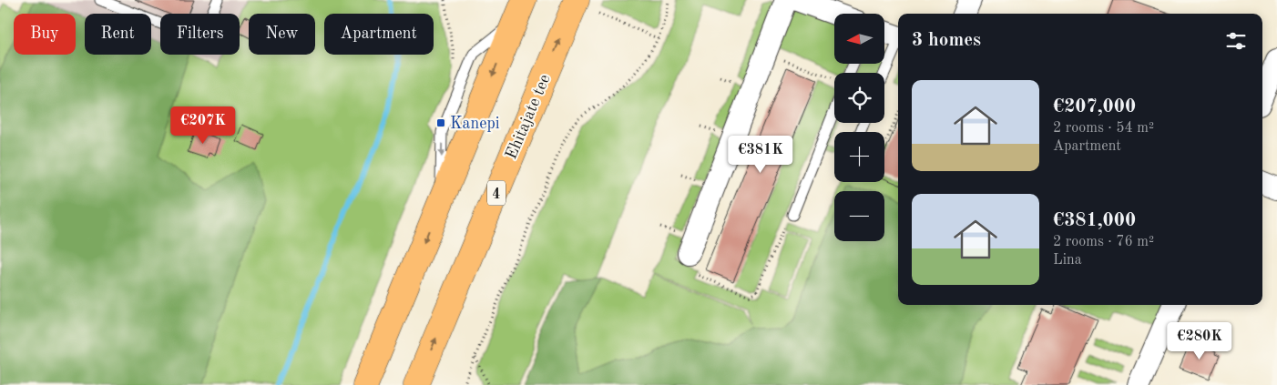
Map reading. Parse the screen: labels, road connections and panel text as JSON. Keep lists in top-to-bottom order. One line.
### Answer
{"streets":{"highway":["Ehitajate tee","4"]},"places":{"transit":["Kanepi"]},"north":"left","page":{"map_buttons":["+","−"],"chip":["Buy","Rent","Filters","New","Apartment"],"heading":"3 homes","list":[{"name":"€207,000","note":"2 rooms · 54 m² · Apartment"},{"name":"€381,000","note":"2 rooms · 76 m² · Lina"}],"price":["€207K","€381K","€280K"]}}
